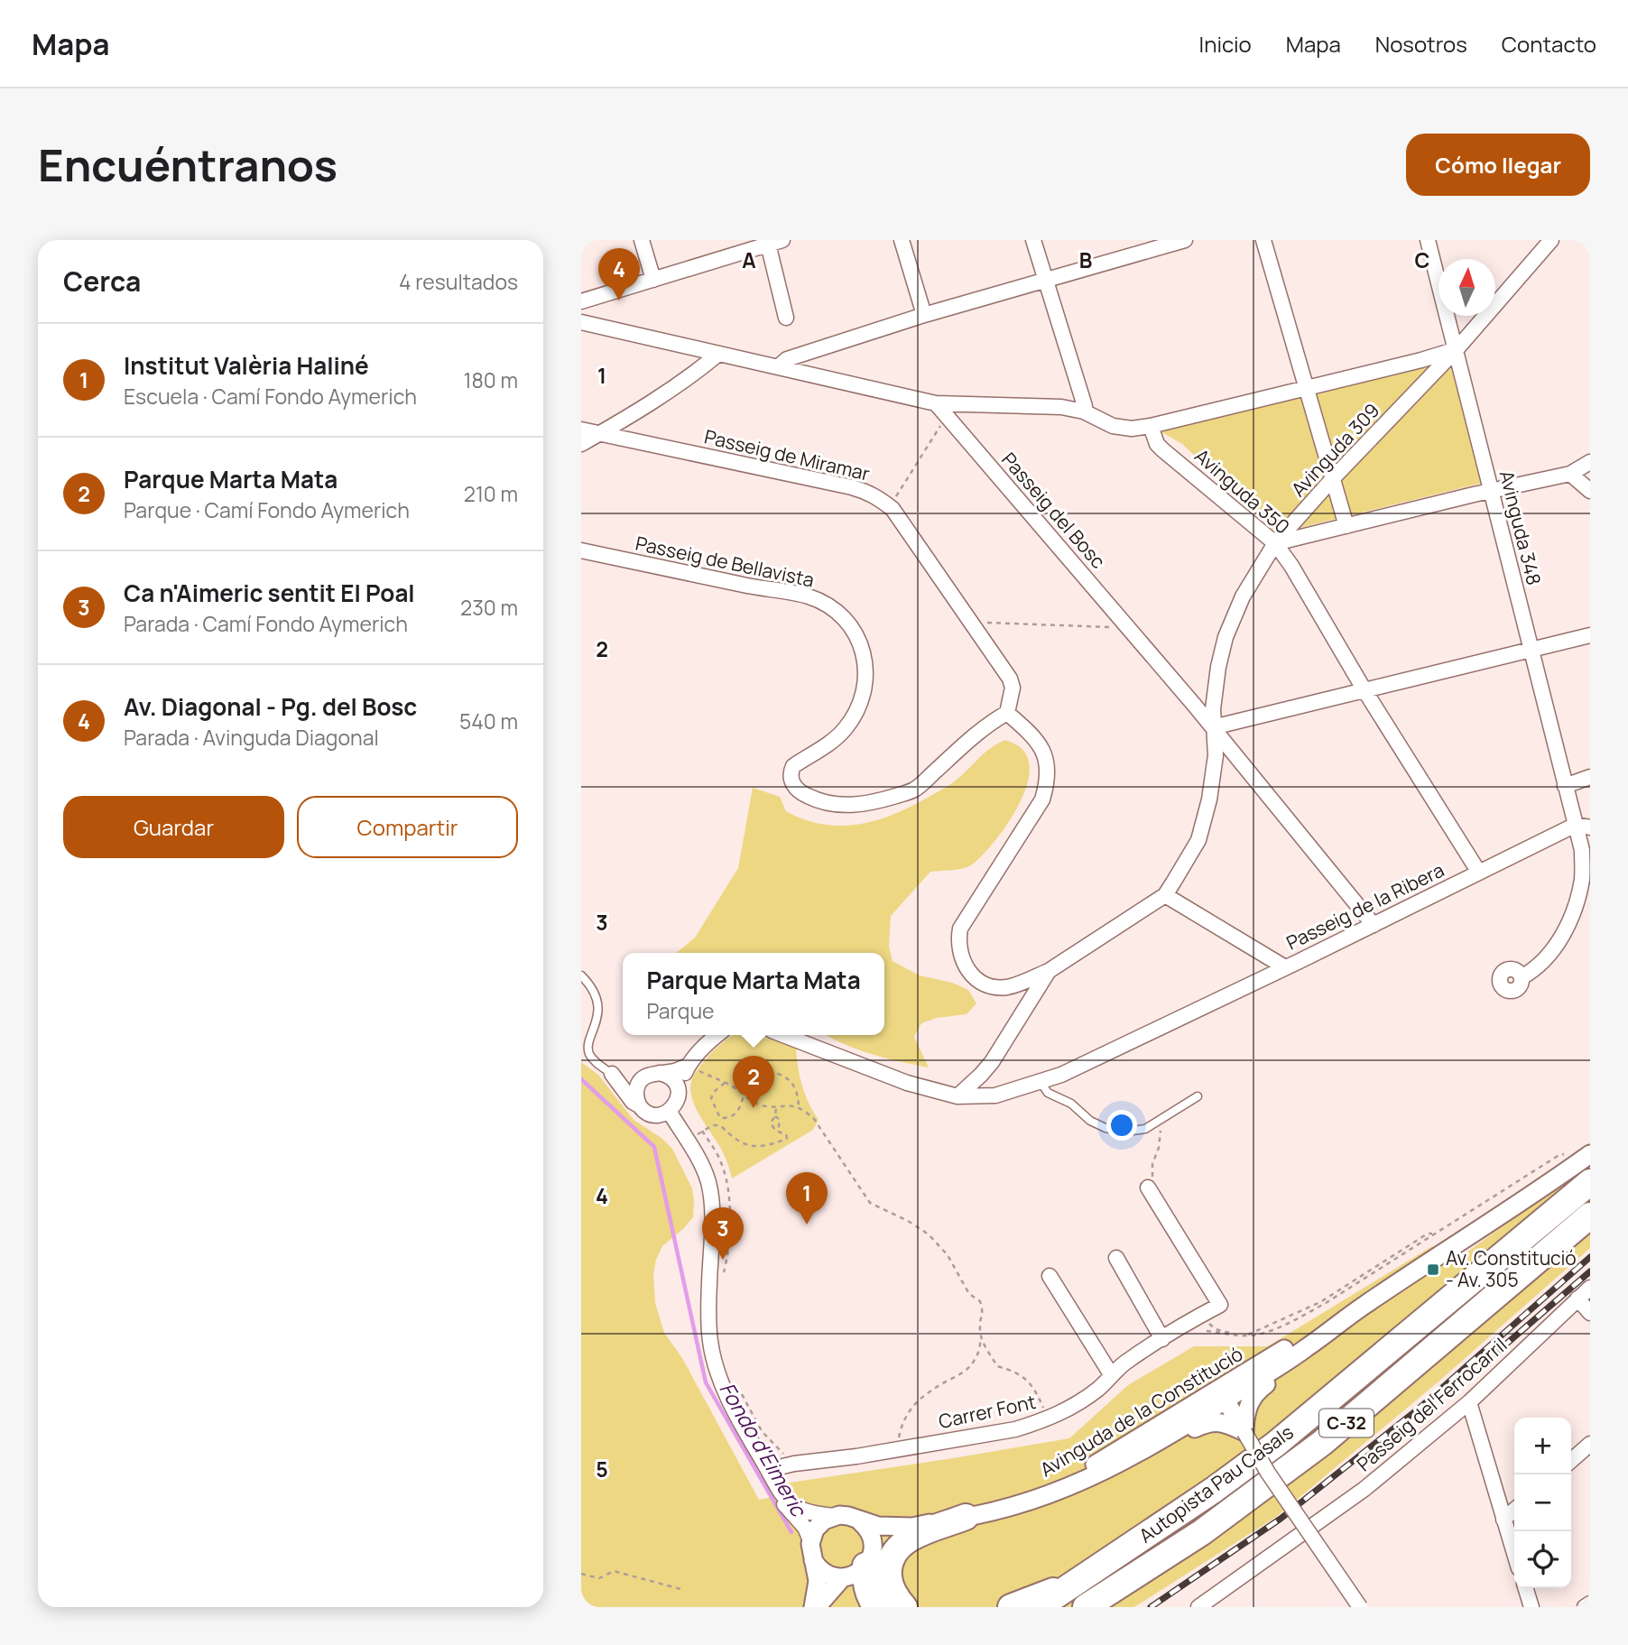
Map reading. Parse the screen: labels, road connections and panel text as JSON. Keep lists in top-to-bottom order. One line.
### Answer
{"streets":{"highway":["C-32","Autopista Pau Casals"],"street":["Avinguda 309","Passeig de Miramar","Avinguda 350","Passeig del Bosc","Avinguda 348","Passeig de Bellavista","Passeig de la Ribera","Passeig del Ferrocarril","Carrer Font","Avinguda de la Constitució"]},"crossings":[["Avinguda 309","Avinguda 350"],["Avinguda 309","Passeig del Bosc"],["Avinguda 309","Avinguda 348"],["Avinguda 309","Passeig de la Ribera"],["Passeig de Miramar","Passeig de Bellavista"],["Avinguda 350","Passeig de la Ribera"],["Passeig del Bosc","Passeig de la Ribera"],["Avinguda 348","Passeig de la Ribera"]],"water":["Fondo d'Eimeric"],"places":{"transit":["Av. Constitució - Av. 305"]},"north":"top","page":{"header":"Mapa","nav":["Inicio","Mapa","Nosotros","Contacto"],"buttons":["Cómo llegar",["Guardar","Compartir"]],"title":"Encuéntranos","heading":["Cerca","4 resultados"],"pins":["4","2","1","3"],"list":[{"mark":"1","name":"Institut Valèria Haliné","note":"Escuela · Camí Fondo Aymerich","value":"180 m"},{"mark":"2","name":"Parque Marta Mata","note":"Parque · Camí Fondo Aymerich","value":"210 m"},{"mark":"3","name":"Ca n'Aimeric sentit El Poal","note":"Parada · Camí Fondo Aymerich","value":"230 m"},{"mark":"4","name":"Av. Diagonal - Pg. del Bosc","note":"Parada · Avinguda Diagonal","value":"540 m"}],"popup":["Parque Marta Mata","Parque"],"map_buttons":["+","−"]},"grid":{"columns":["A","B","C"],"rows":["1","2","3","4","5"]}}
